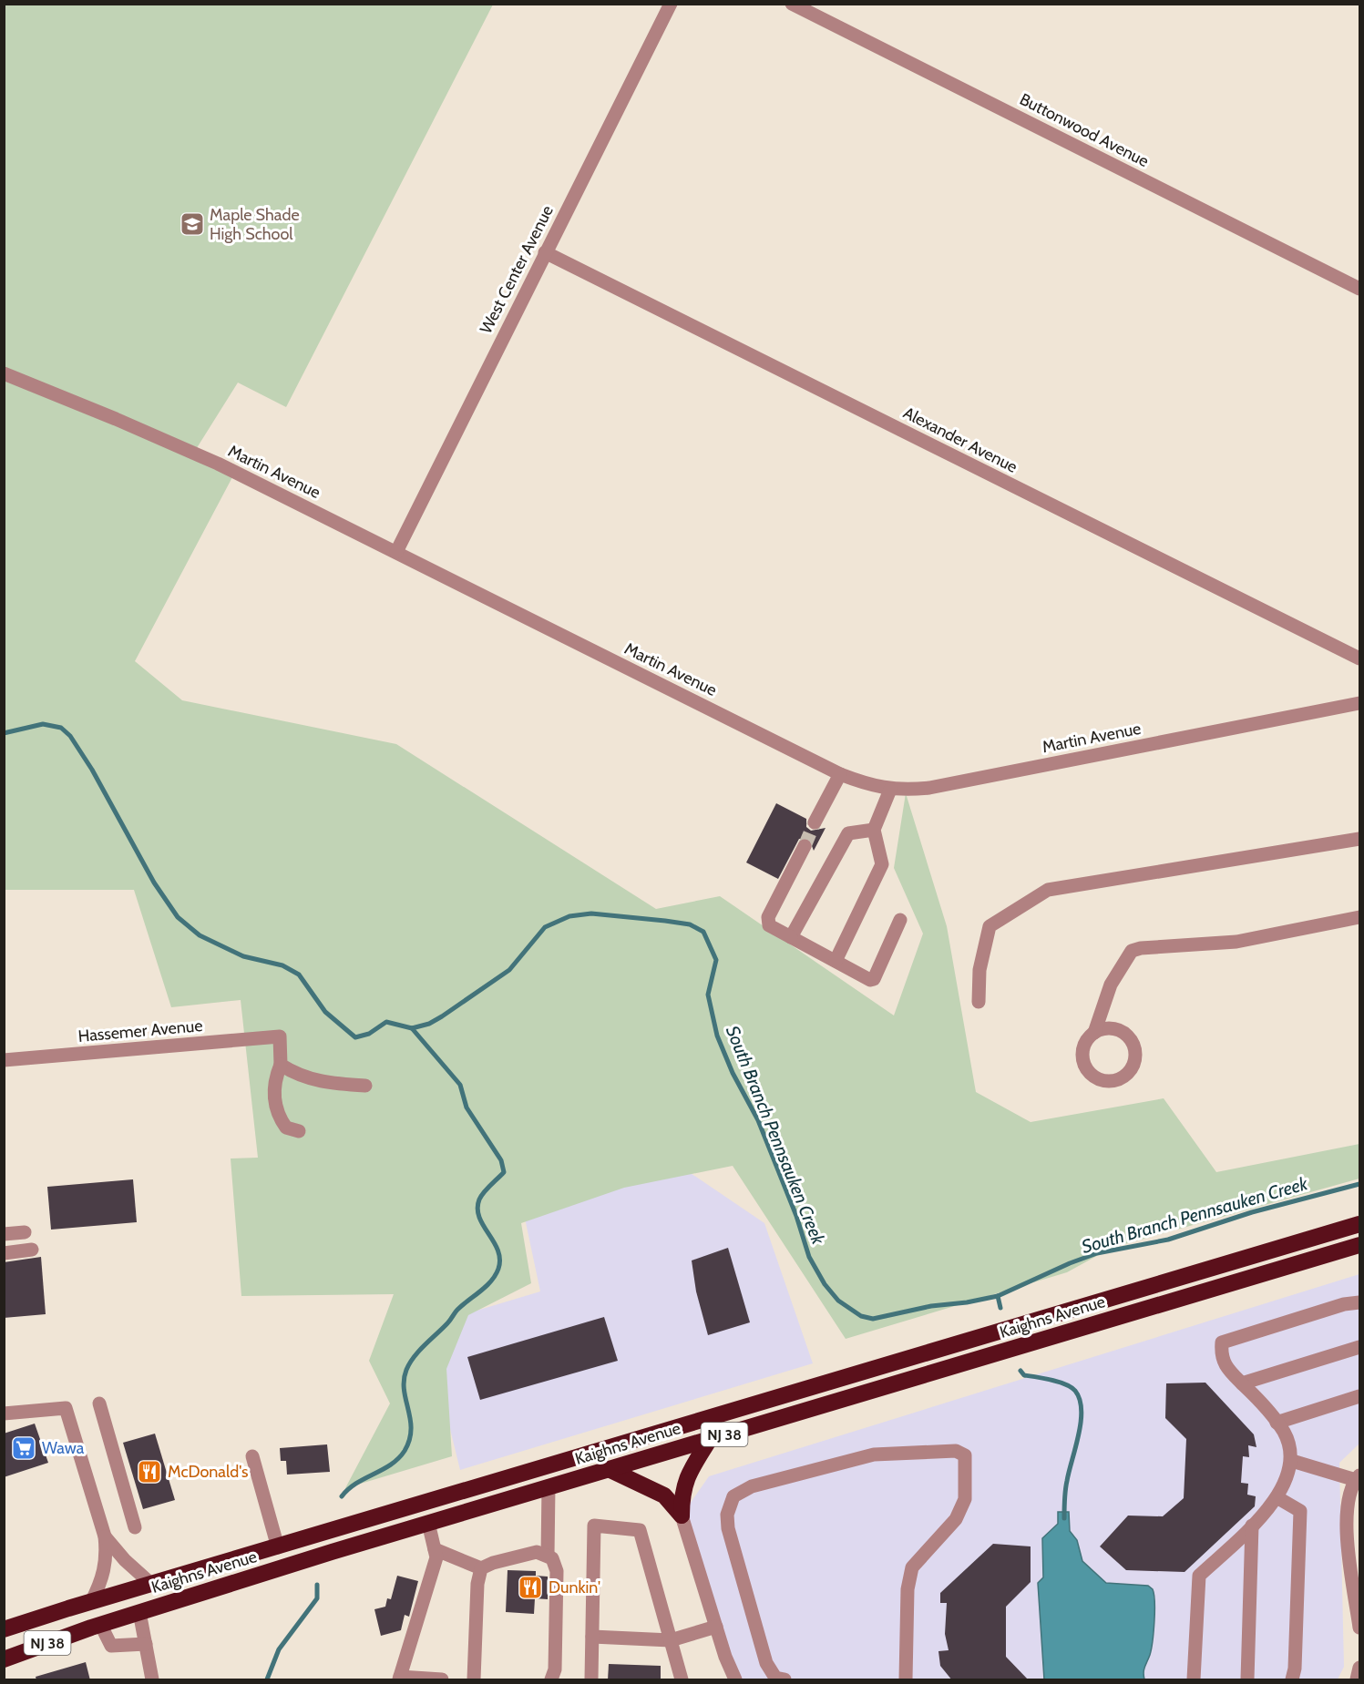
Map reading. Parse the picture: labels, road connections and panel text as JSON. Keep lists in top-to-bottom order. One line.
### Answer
{"streets":{"highway":["Kaighns Avenue","NJ 38"],"street":["Buttonwood Avenue","West Center Avenue","Alexander Avenue","Martin Avenue","Hassemer Avenue"]},"crossings":[["West Center Avenue","Alexander Avenue"],["West Center Avenue","Martin Avenue"]],"water":["South Branch Pennsauken Creek"],"places":{"school or university":["Maple Shade High School"],"supermarket":["Wawa"],"restaurant":["McDonald's","Dunkin'"]}}
